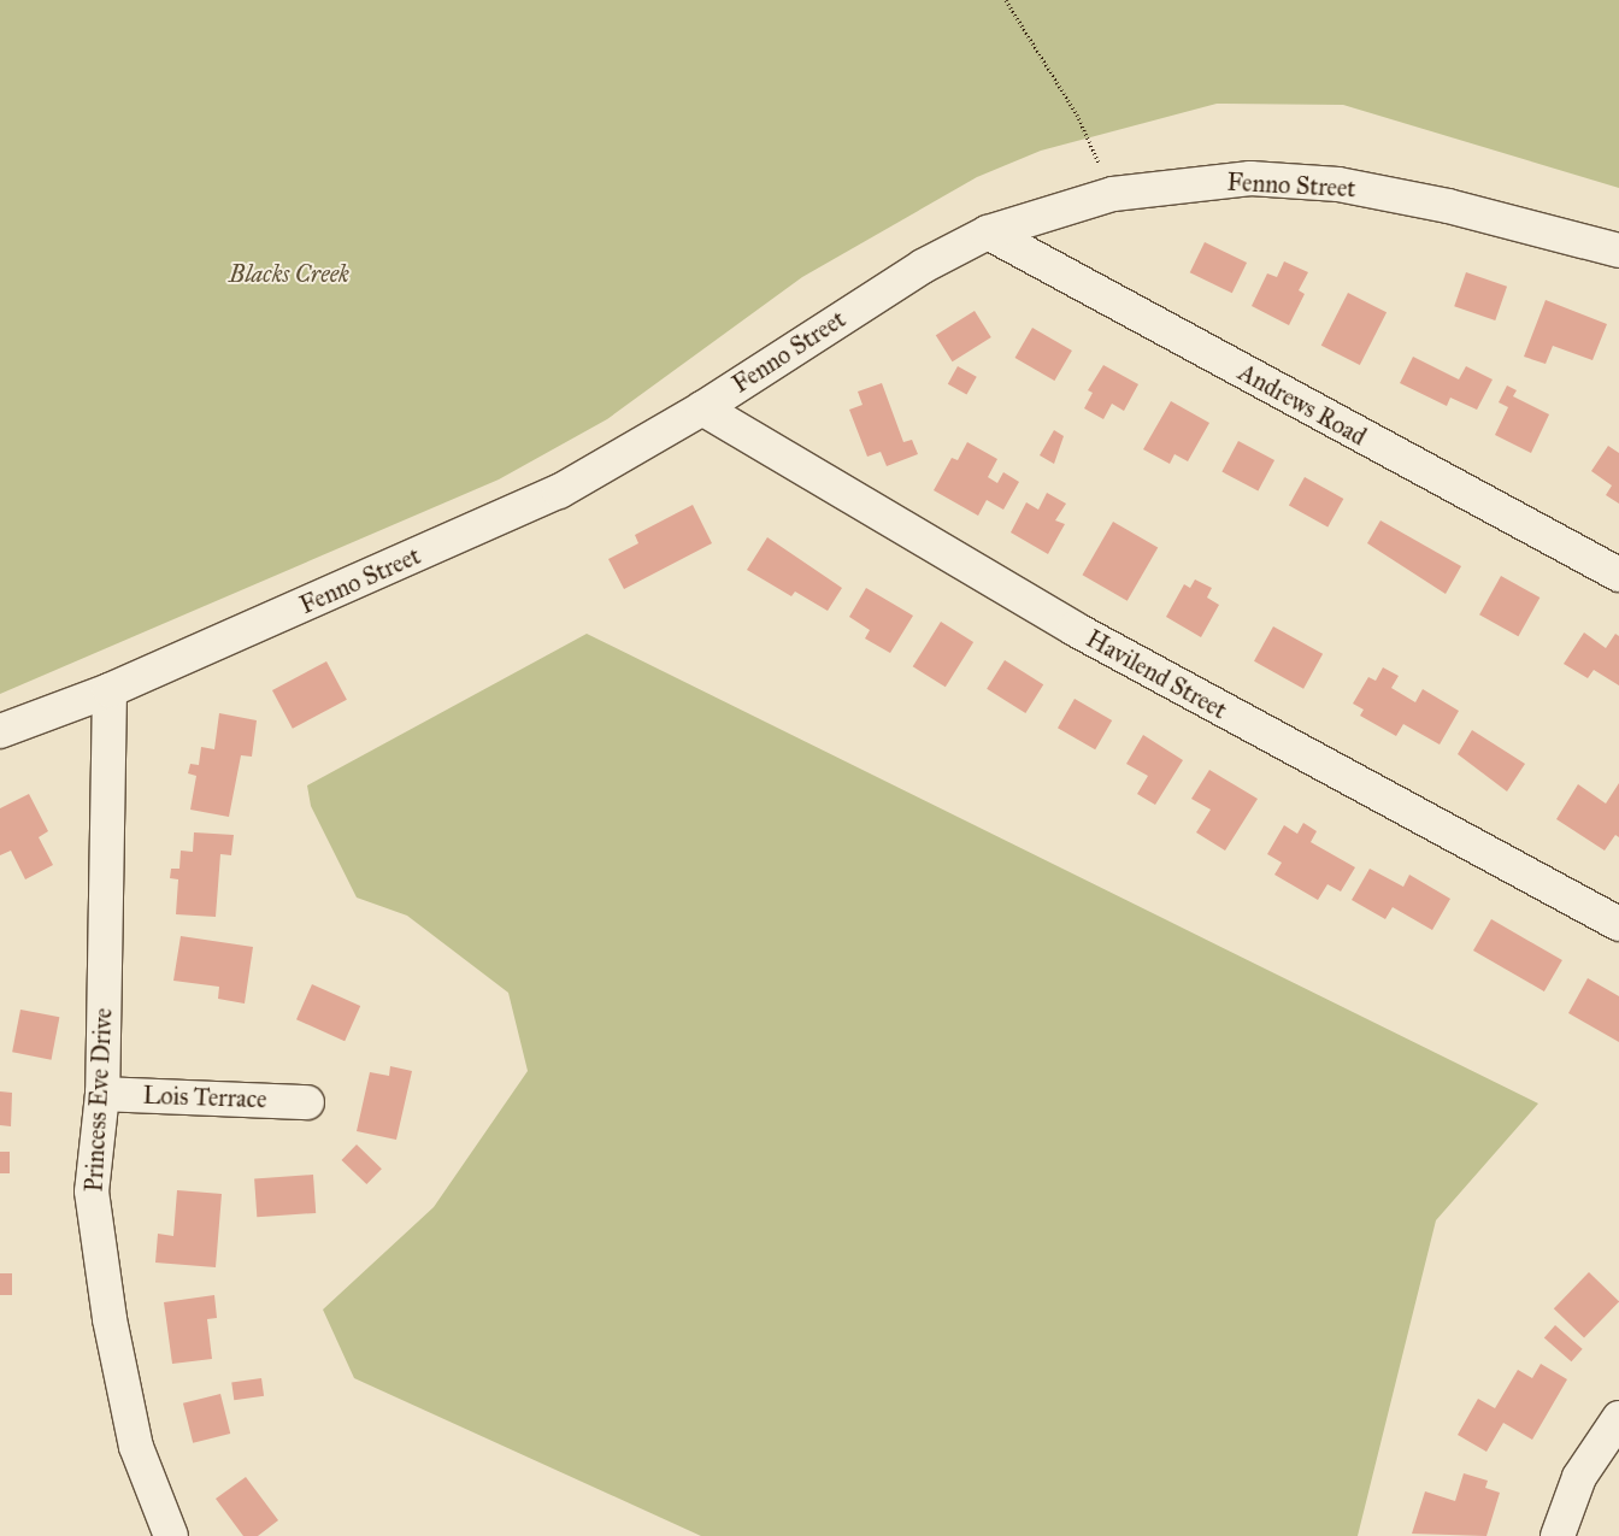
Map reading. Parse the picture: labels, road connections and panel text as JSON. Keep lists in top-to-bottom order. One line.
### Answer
{"streets":{"street":["Fenno Street","Andrews Road","Havilend Street","Lois Terrace","Princess Eve Drive"]},"crossings":[["Fenno Street","Andrews Road"],["Fenno Street","Havilend Street"],["Fenno Street","Princess Eve Drive"],["Lois Terrace","Princess Eve Drive"]],"parks":["Blacks Creek"]}
